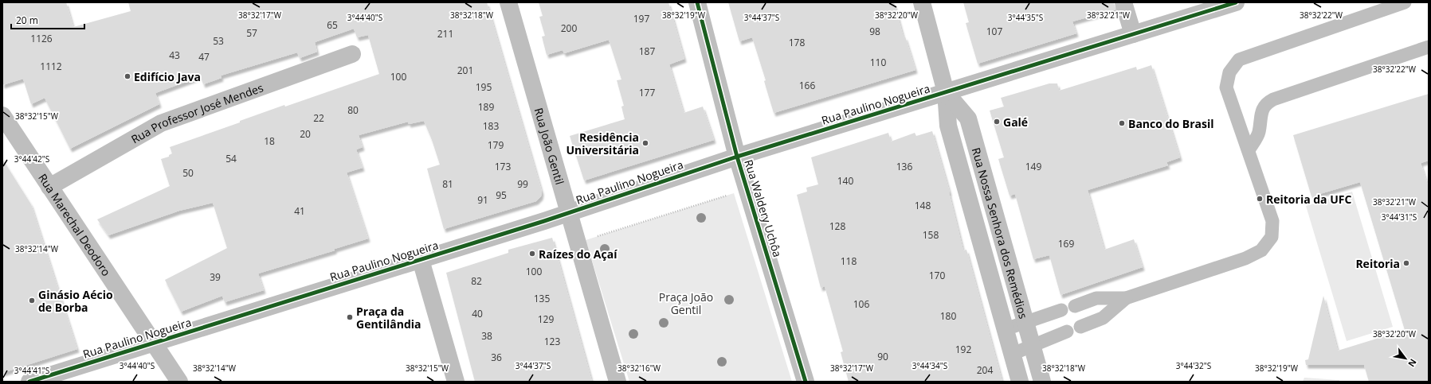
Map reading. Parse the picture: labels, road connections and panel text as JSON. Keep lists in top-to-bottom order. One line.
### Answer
{"streets":{"street":["Rua Paulino Nogueira","Rua Professor José Mendes","Rua João Gentil","Rua Waldery Uchôa","Rua Marechal Deodoro","Rua Nossa Senhora dos Remédios"]},"crossings":[["Rua Paulino Nogueira","Rua João Gentil"],["Rua Paulino Nogueira","Rua Waldery Uchôa"],["Rua Paulino Nogueira","Rua Marechal Deodoro"],["Rua Paulino Nogueira","Rua Nossa Senhora dos Remédios"],["Rua Professor José Mendes","Rua Marechal Deodoro"]],"parks":["Praça João Gentil"],"places":["Edifício Java","Galé","Banco do Brasil","Residência Universitária","Reitoria da UFC","Raízes do Açaí","Reitoria","Ginásio Aécio de Borba","Praça da Gentilândia"],"house_numbers":["197","65","200","98","107","57","211","1126","53","178","187","43","47","110","1112","201","100","166","195","177","189","80","22","183","20","18","179","54","173","136","149","50","140","81","99","95","91","148","41","128","158","169","118","100","170","39","82","135","106","40","180","129","38","123","192","90","36","204"],"scale_bar":"20 m","north":"bottom right","coordinates":["38°32'21\"W","38°32'22\"W","38°32'17\"W","38°32'18\"W","38°32'19\"W","38°32'20\"W","3°44'40\"S","3°44'37\"S","3°44'35\"S","38°32'15\"W","3°44'42\"S","3°44'31\"S","38°32'14\"W","3°44'34\"S","3°44'32\"S","38°32'16\"W","3°44'41\"S"]}
